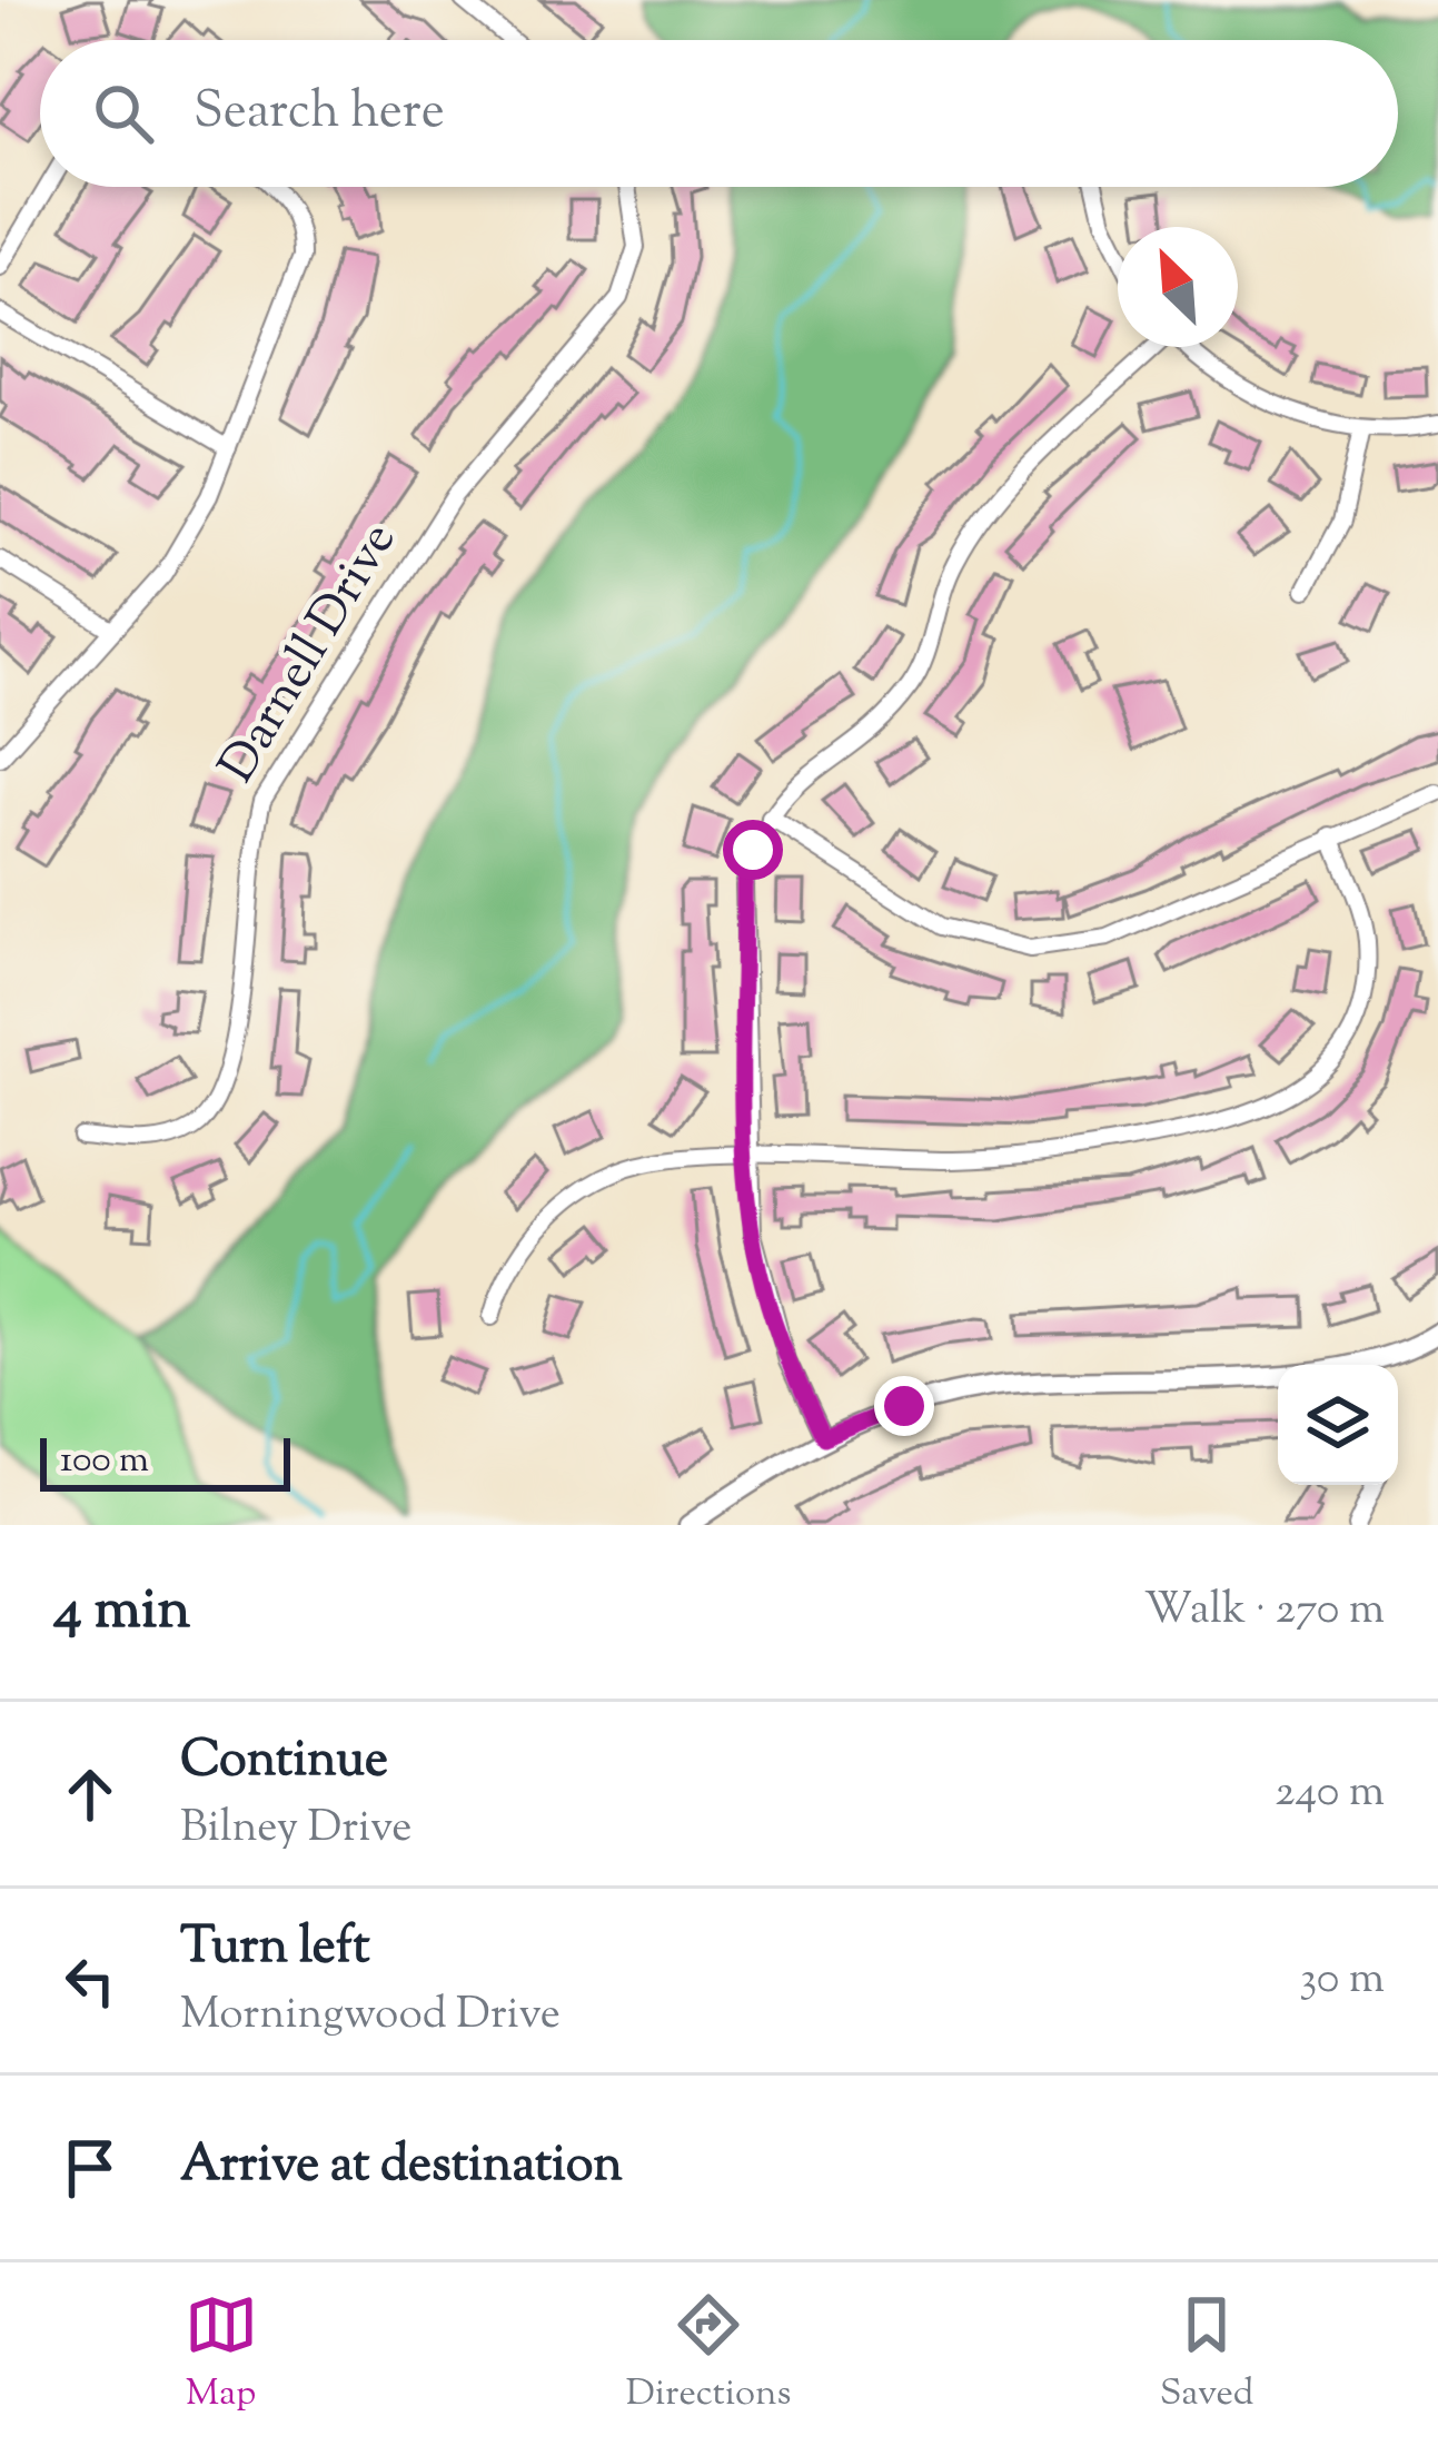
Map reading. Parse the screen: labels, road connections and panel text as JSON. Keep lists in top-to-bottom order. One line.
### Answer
{"streets":{"street":["Darnell Drive"]},"scale_bar":"100 m","north":"top left","page":{"search":"Search here","scale":"100 m","heading":["4 min","Walk · 270 m"],"list":[["Continue","Bilney Drive","240 m"],["Turn left","Morningwood Drive","30 m"],"Arrive at destination"],"nav":["Map","Directions","Saved"]}}
